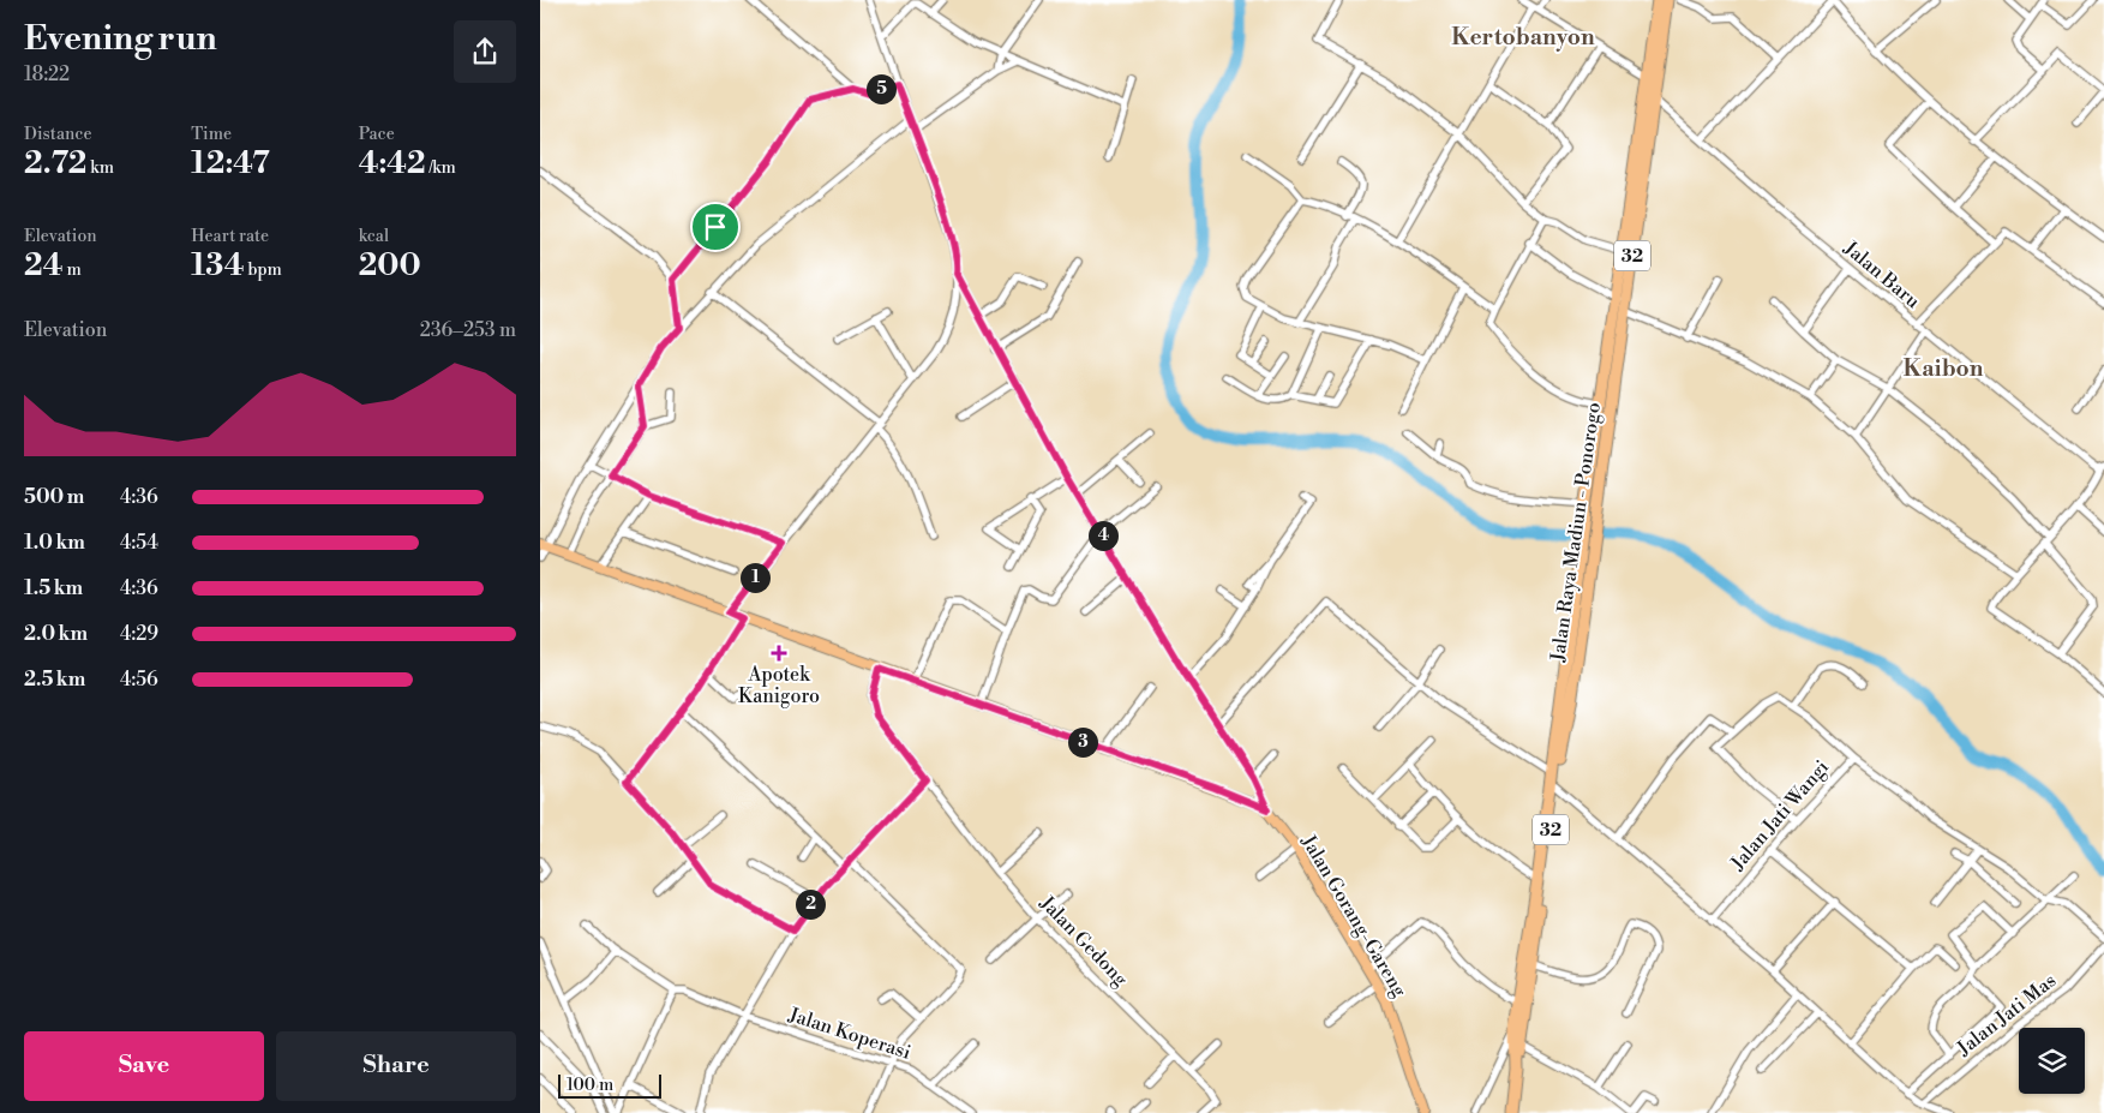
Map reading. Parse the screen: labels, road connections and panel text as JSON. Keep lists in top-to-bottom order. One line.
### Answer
{"streets":{"highway":["32","Jalan Raya Madiun - Ponorogo"],"main road":["Jalan Gorang-Gareng"],"street":["Jalan Baru","Jalan Jati Wangi","Jalan Gedong","Jalan Jati Mas","Jalan Koperasi"]},"crossings":[["Jalan Baru","Jalan Raya Madiun - Ponorogo"]],"districts":["Kertobanyon","Kaibon"],"places":{"health":["Apotek Kanigoro"]},"scale_bar":"100 m","page":{"heading":["Evening run","18:22"],"pins":["5","4","1","3","2"],"stats":[["Distance","2.72 km"],["Time","12:47"],["Pace","4:42 /km"],["Elevation","24 m"],["Heart rate","134 bpm"],["kcal","200"]],"chart":["Elevation","236–253 m"],"list":[{"name":"500 m","note":"4:36"},{"name":"1.0 km","note":"4:54"},{"name":"1.5 km","note":"4:36"},{"name":"2.0 km","note":"4:29"},{"name":"2.5 km","note":"4:56"}],"buttons":["Save","Share"],"scale":"100 m"}}
